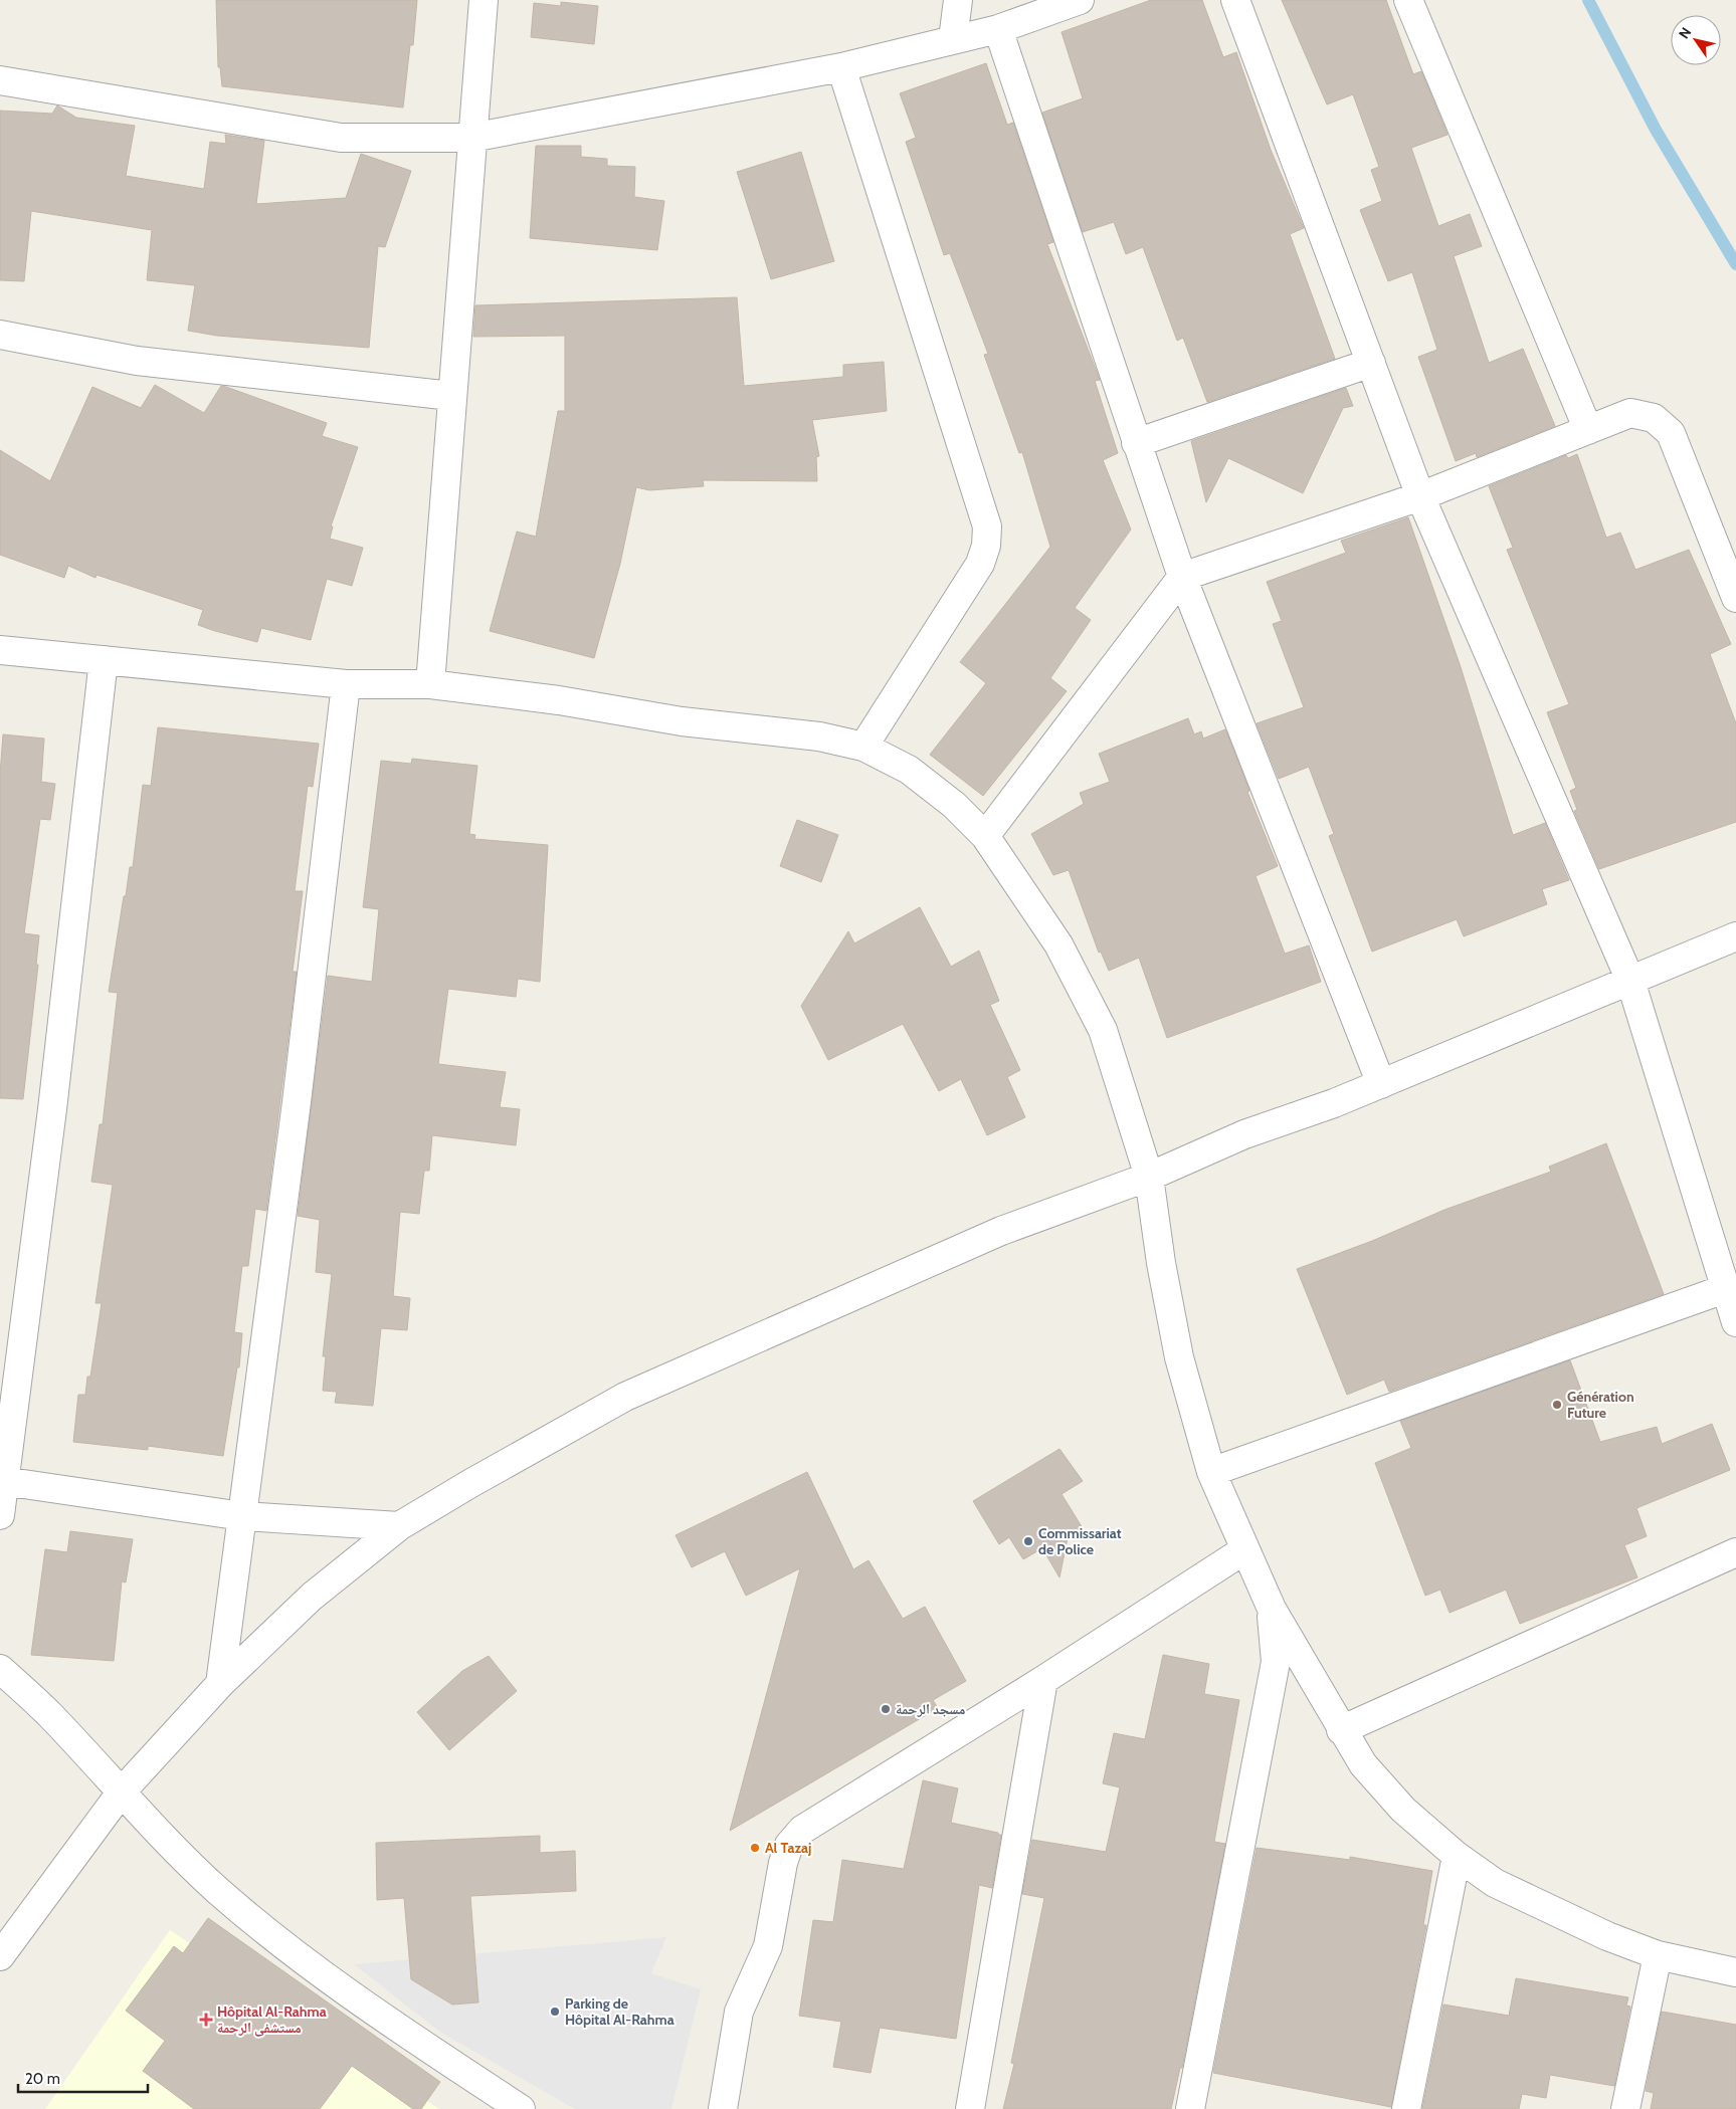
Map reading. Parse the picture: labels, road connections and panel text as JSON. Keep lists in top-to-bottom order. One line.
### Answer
{"places":{"other":["Génération Future","Commissariat de Police","مسجد الرحمة","Al Tazaj","Parking de Hôpital Al-Rahma"],"health":["Hôpital Al-Rahma مستشفى الرحمة"]},"scale_bar":"20 m","north":"top left"}
